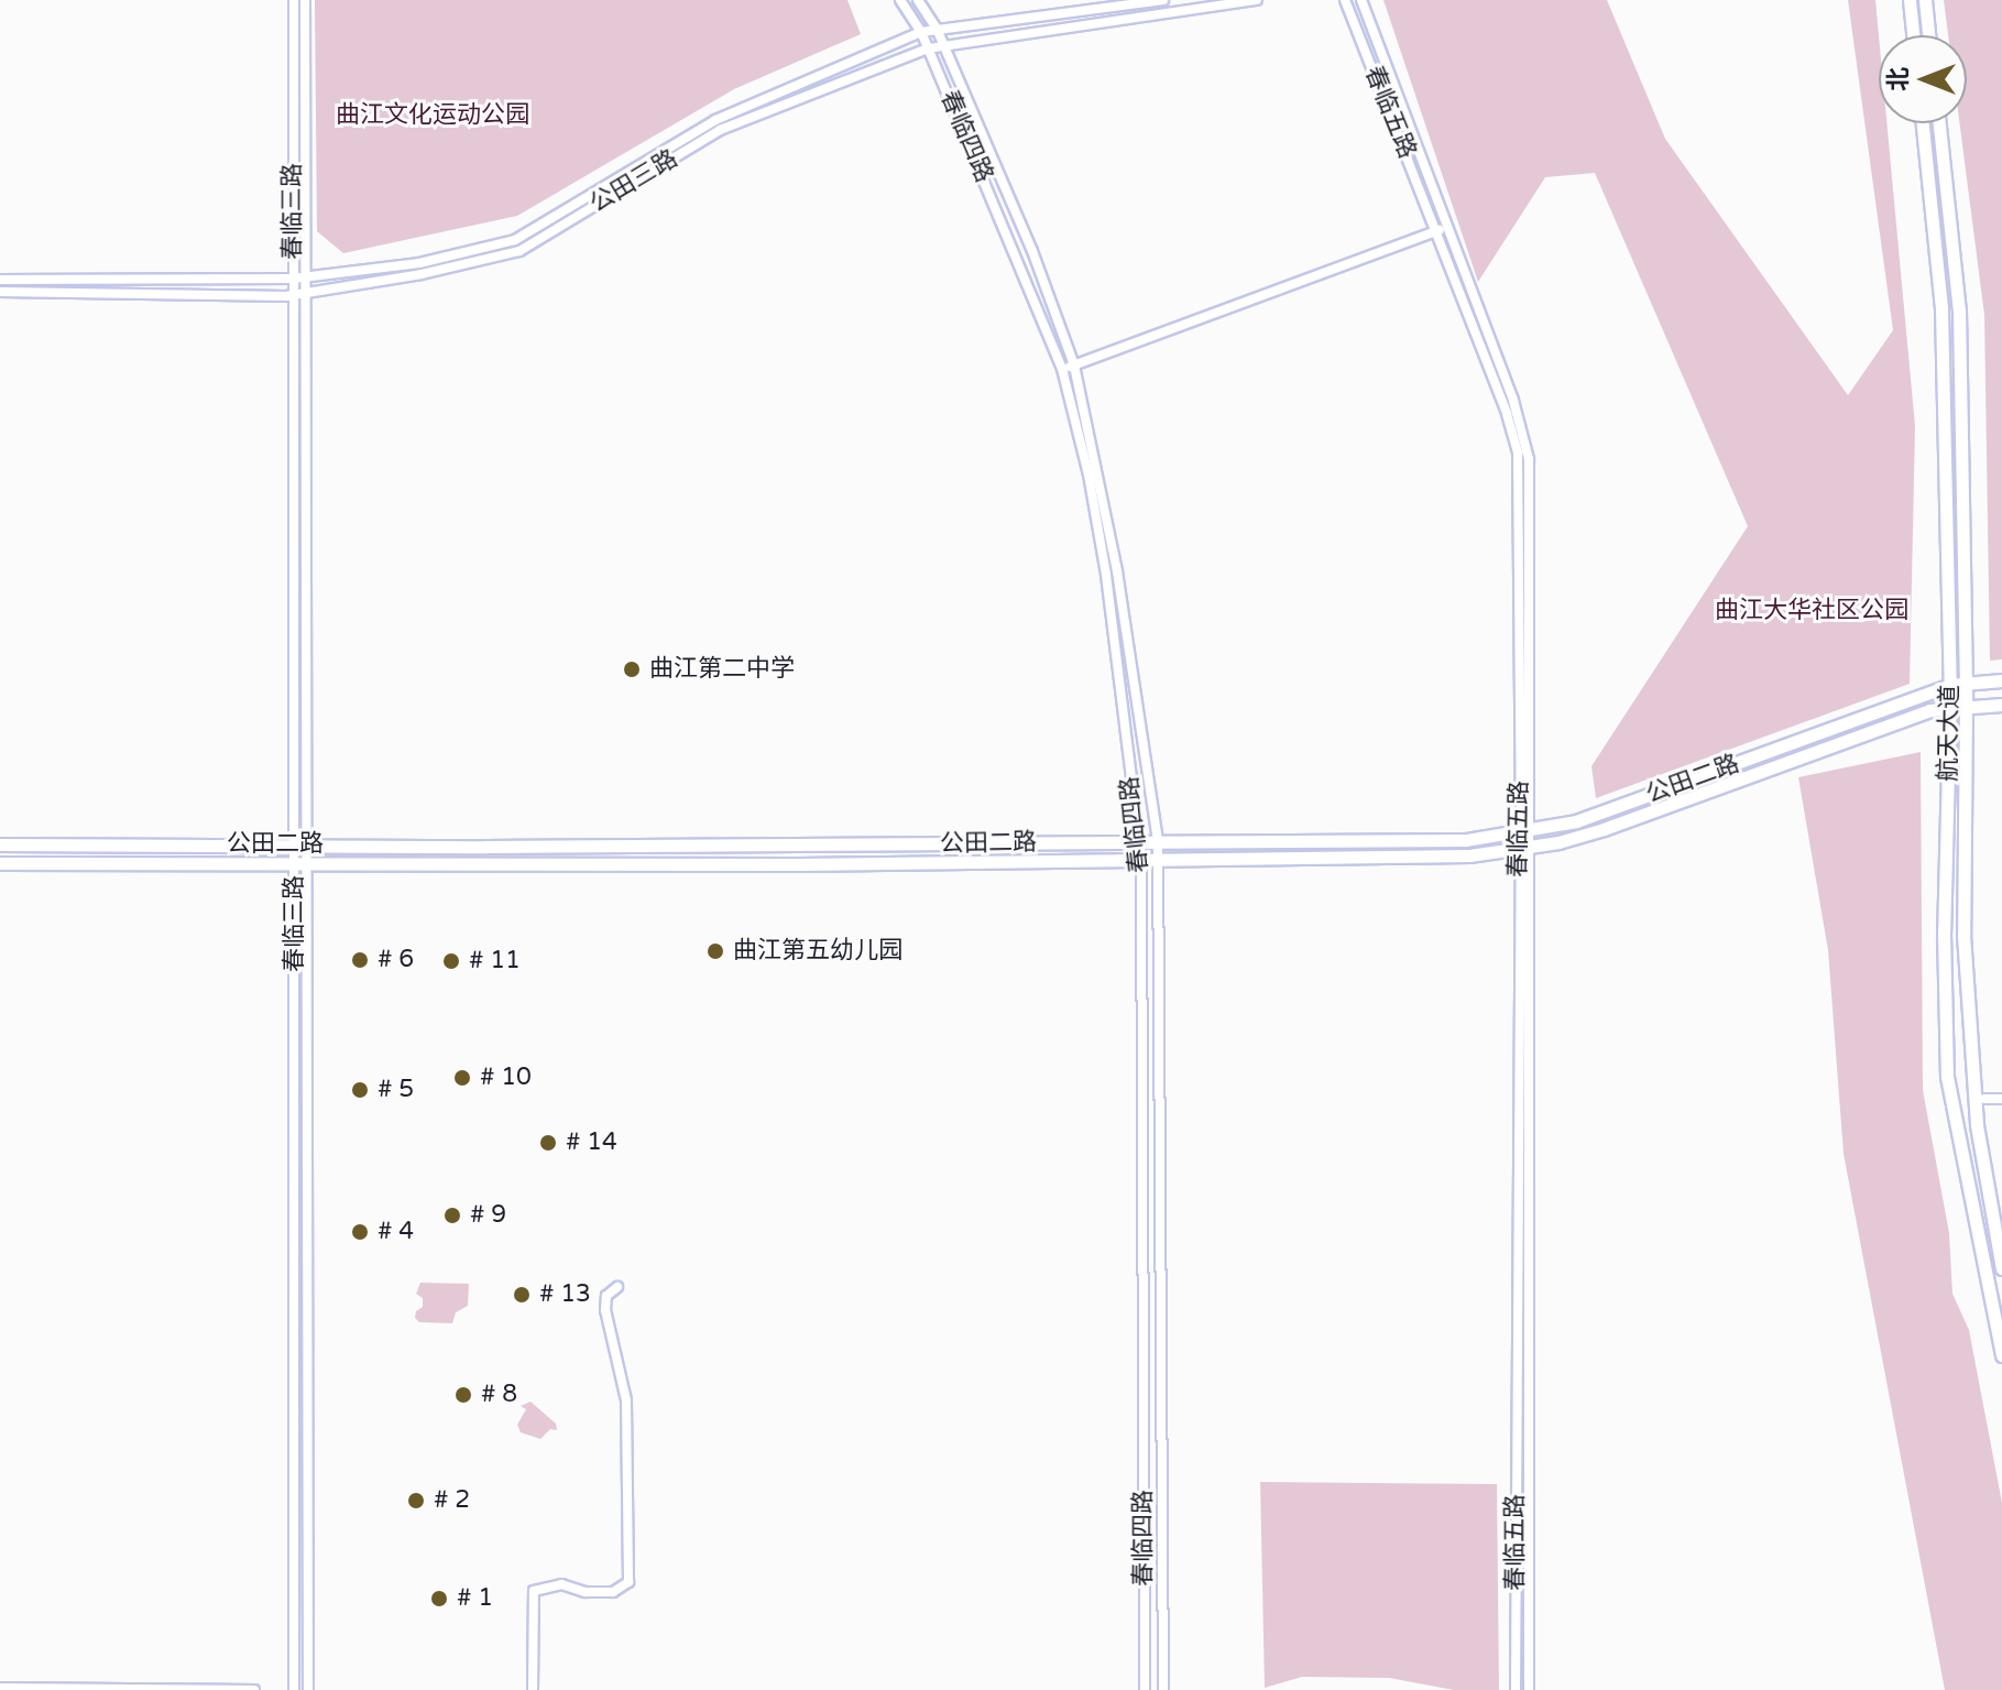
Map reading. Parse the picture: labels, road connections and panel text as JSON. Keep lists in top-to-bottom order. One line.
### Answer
{"streets":{"main road":["航天大道","公田二路"],"street":["春临五路","春临四路","公田三路","春临三路"]},"crossings":[["春临五路","公田二路"],["春临四路","公田三路"],["春临四路","公田二路"],["公田三路","春临三路"],["春临三路","公田二路"],["航天大道","公田二路"]],"parks":["曲江文化运动公园","曲江大华社区公园"],"places":["曲江第二中学","曲江第五幼儿园","# 6","# 11","# 10","# 5","# 14","# 9","# 4","# 13","# 8","# 2","# 1"],"north":"left"}
